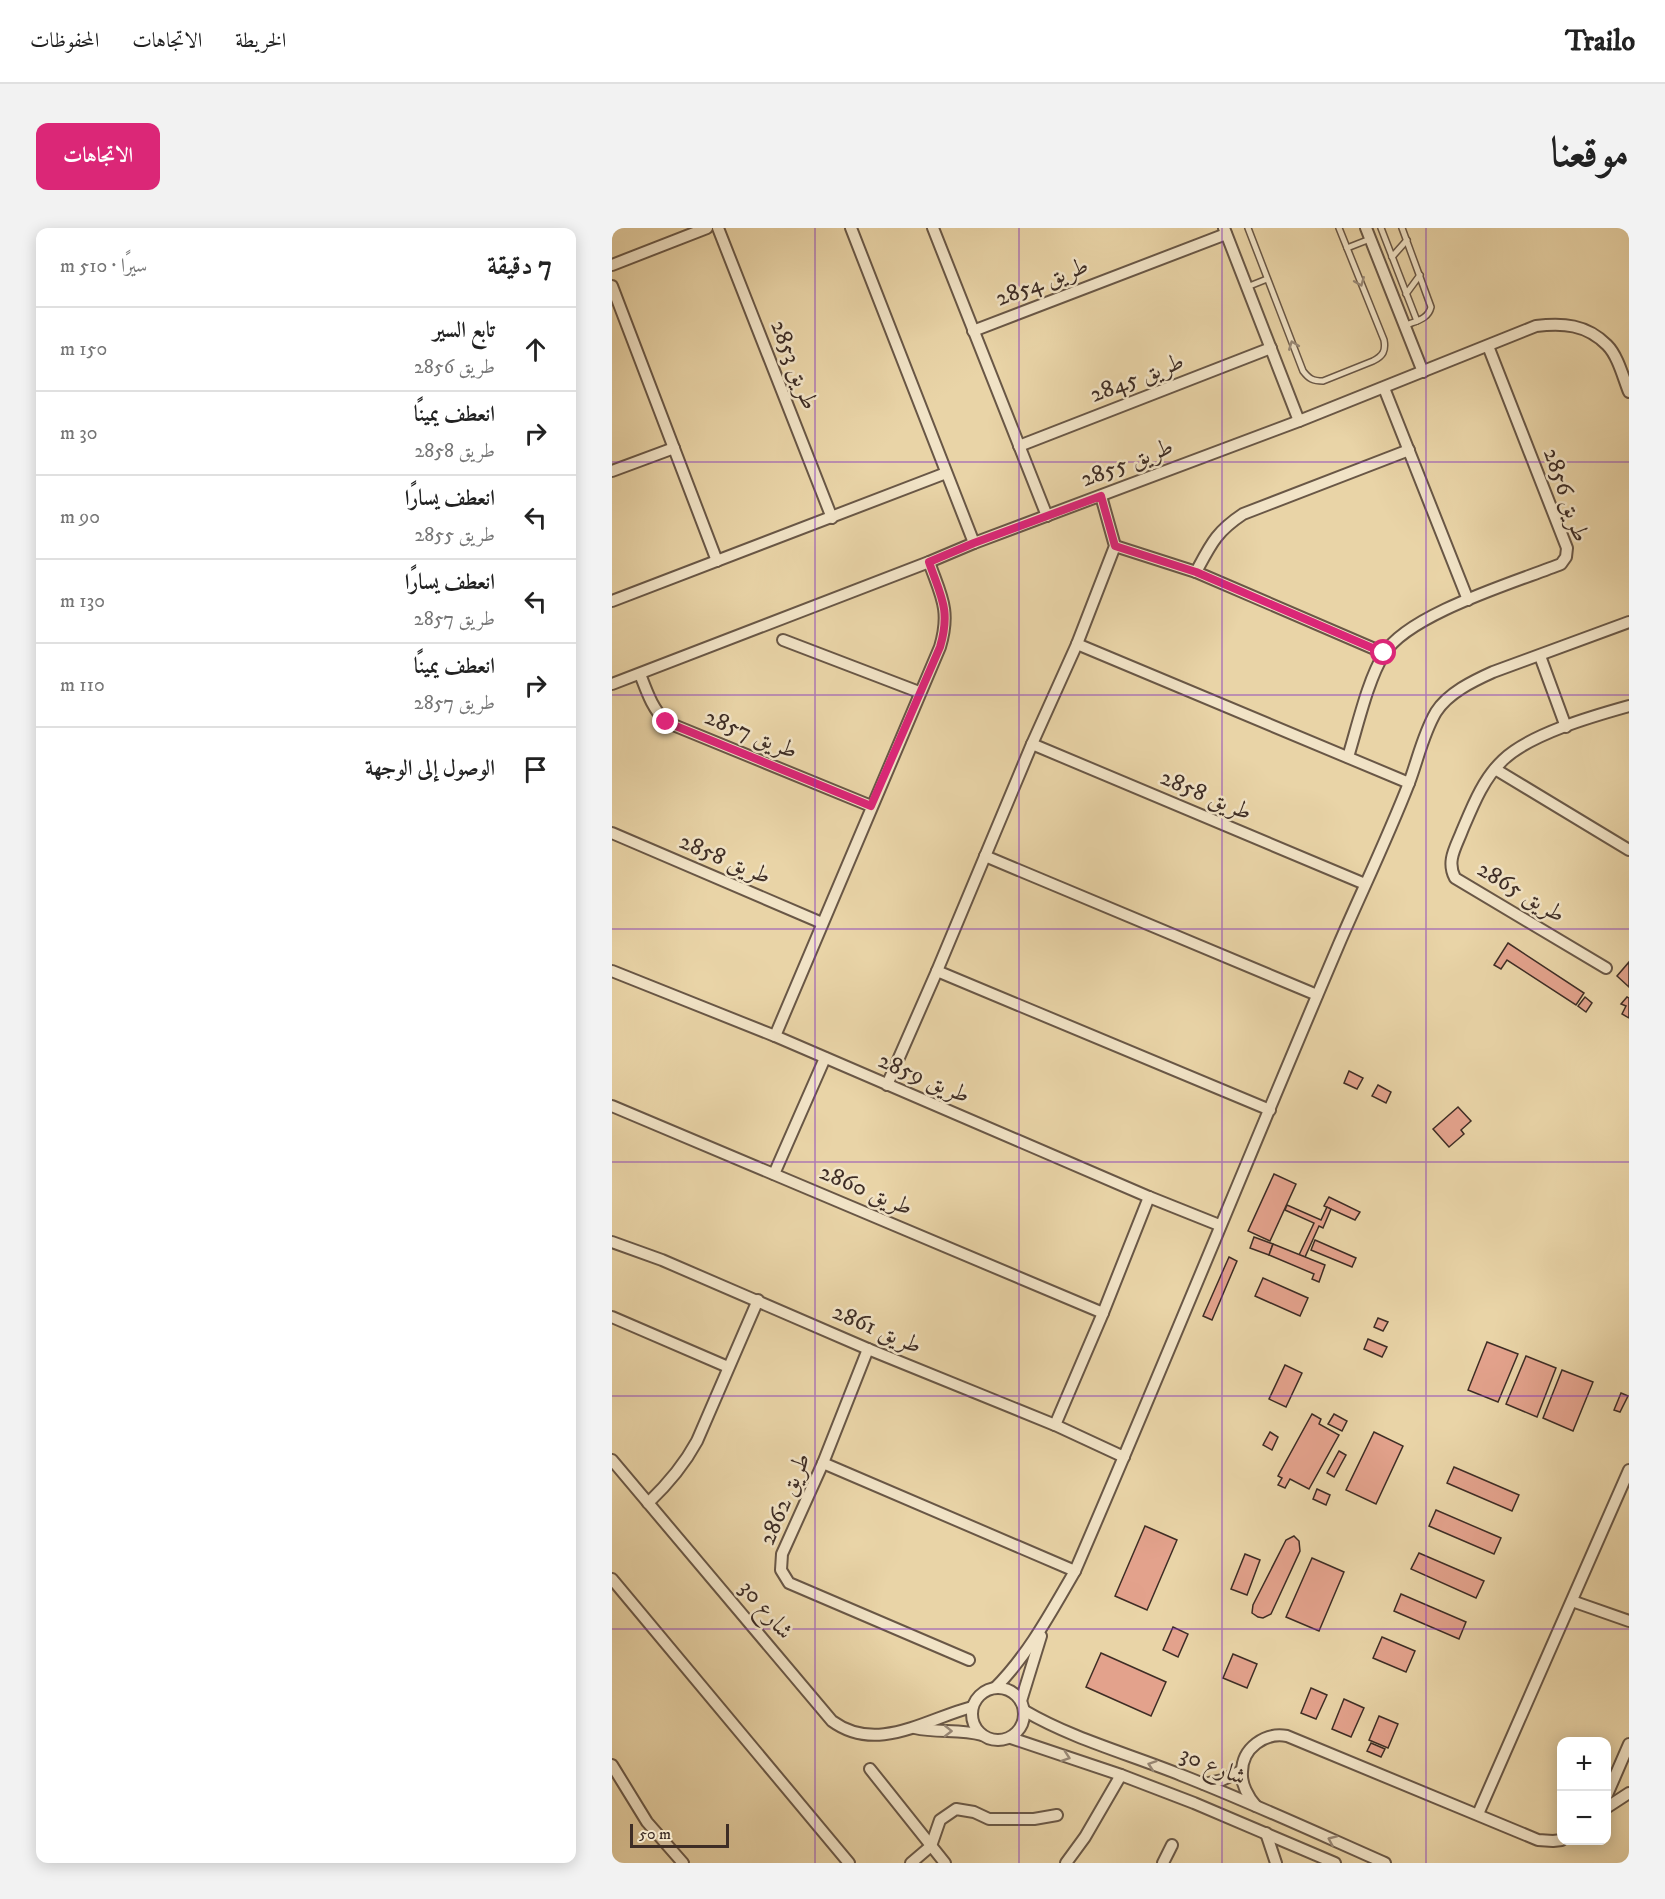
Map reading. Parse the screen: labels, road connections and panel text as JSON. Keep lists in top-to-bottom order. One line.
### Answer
{"streets":{"street":["طريق 2854","طريق 2853","طريق 2845","طريق 2855","طريق 2856","طريق 2857","طريق 2858","طريق 2865","طريق 2859","طريق 2860","طريق 2861","طريق 2862","شارع 30"]},"crossings":[["طريق 2854","طريق 2845"],["طريق 2854","طريق 2855"],["طريق 2855","طريق 2856"],["طريق 2855","طريق 2857"],["طريق 2861","طريق 2862"]],"scale_bar":"50 m","page":{"header":"Trailo","nav":["الخريطة","الاتجاهات","المحفوظات"],"title":"موقعنا","buttons":"الاتجاهات","heading":["7 دقيقة","سيرًا · 510 m"],"list":[["تابع السير","طريق 2856","150 m"],["انعطف يمينًا","طريق 2858","30 m"],["انعطف يسارًا","طريق 2855","90 m"],["انعطف يسارًا","طريق 2857","130 m"],["انعطف يمينًا","طريق 2857","110 m"],"الوصول إلى الوجهة"],"map_buttons":["+","−"],"scale":"50 m"}}
